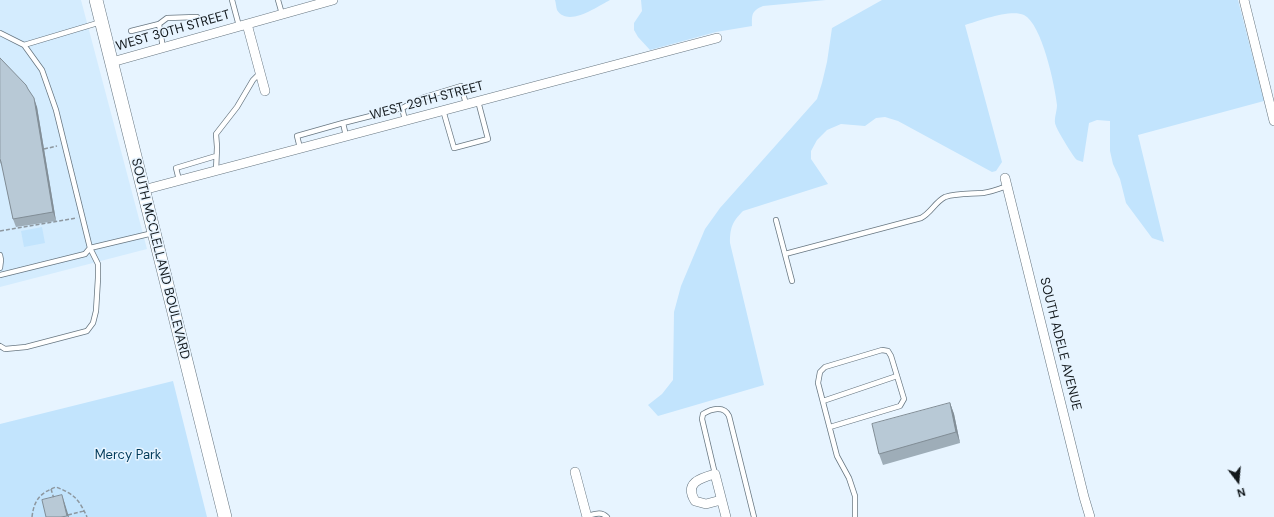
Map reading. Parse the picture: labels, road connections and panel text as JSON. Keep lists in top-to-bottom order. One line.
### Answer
{"streets":{"main road":["SOUTH MCCLELLAND BOULEVARD"],"street":["WEST 30TH STREET","WEST 29TH STREET","SOUTH ADELE AVENUE"]},"crossings":[["WEST 30TH STREET","SOUTH MCCLELLAND BOULEVARD"],["WEST 29TH STREET","SOUTH MCCLELLAND BOULEVARD"]],"parks":["Mercy Park"],"north":"bottom"}
